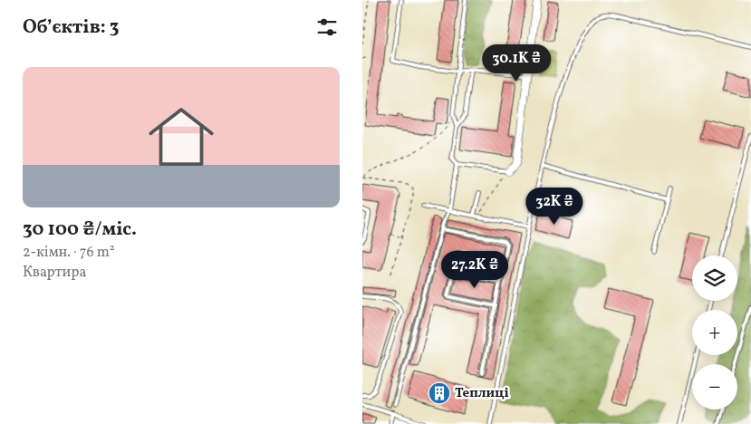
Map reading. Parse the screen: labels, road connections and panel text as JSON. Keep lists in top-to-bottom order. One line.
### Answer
{"places":{"building":["Теплиці"]},"page":{"heading":"Об’єктів: 3","price":["30.1K ₴","32K ₴","27.2K ₴"],"list":[{"name":"30 100 ₴/міс.","note":"2-кімн. · 76 m² · Квартира"}],"map_buttons":["+","−"]}}
